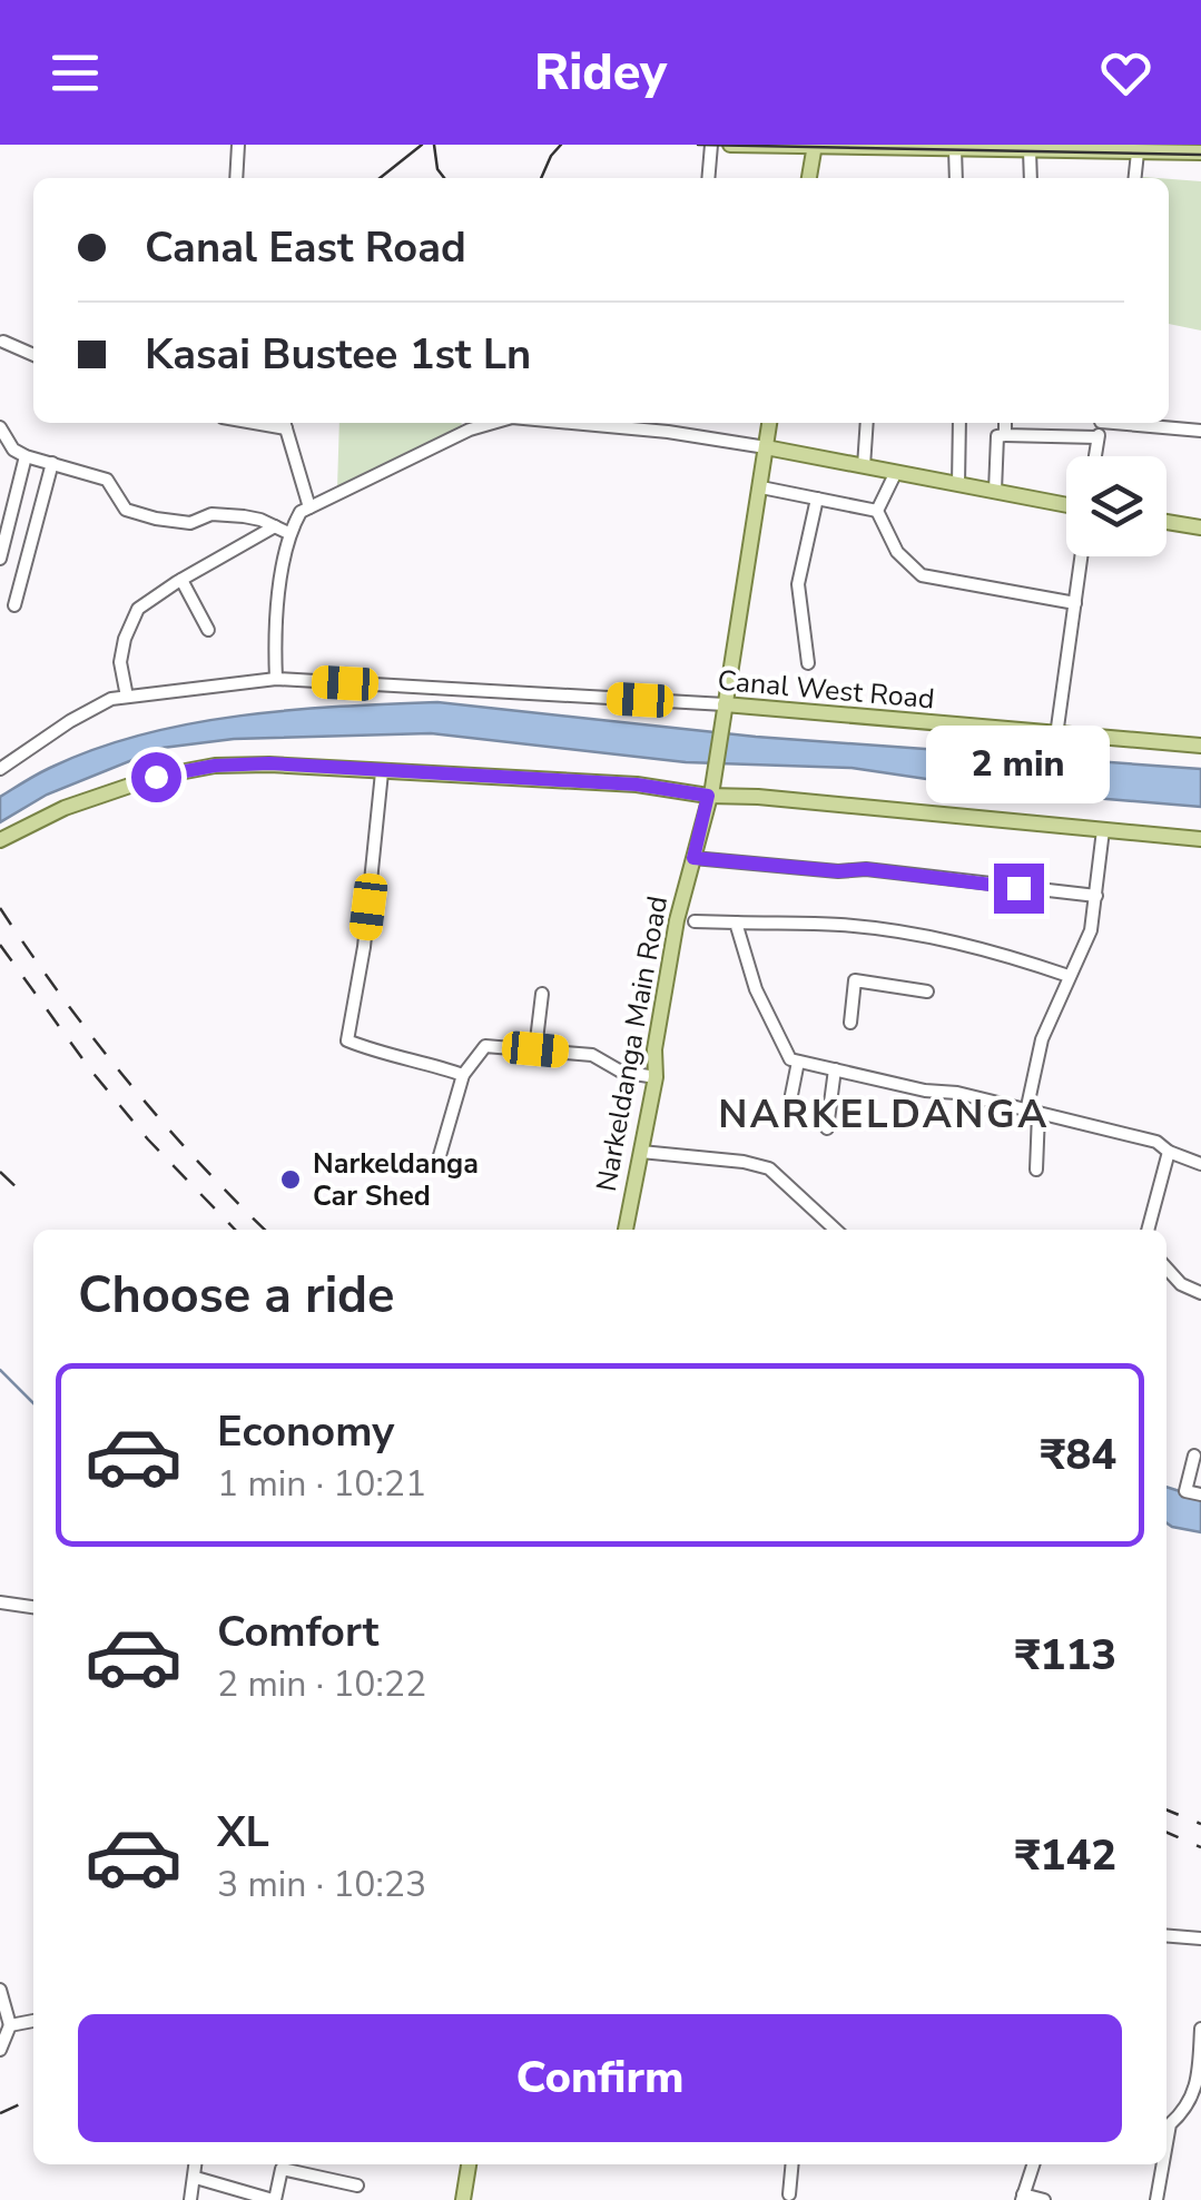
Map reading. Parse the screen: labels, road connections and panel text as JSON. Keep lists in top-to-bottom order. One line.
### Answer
{"streets":{"main road":["Canal West Road","Narkeldanga Main Road"]},"crossings":[["Canal West Road","Narkeldanga Main Road"]],"districts":["NARKELDANGA"],"places":["Narkeldanga Car Shed"],"page":{"header":"Ridey","banner":["Canal East Road","Kasai Bustee 1st Ln"],"bubble":"2 min","heading":"Choose a ride","list":[{"name":"Economy","note":"1 min · 10:21","value":"₹84"},{"name":"Comfort","note":"2 min · 10:22","value":"₹113"},{"name":"XL","note":"3 min · 10:23","value":"₹142"}],"buttons":"Confirm"}}
